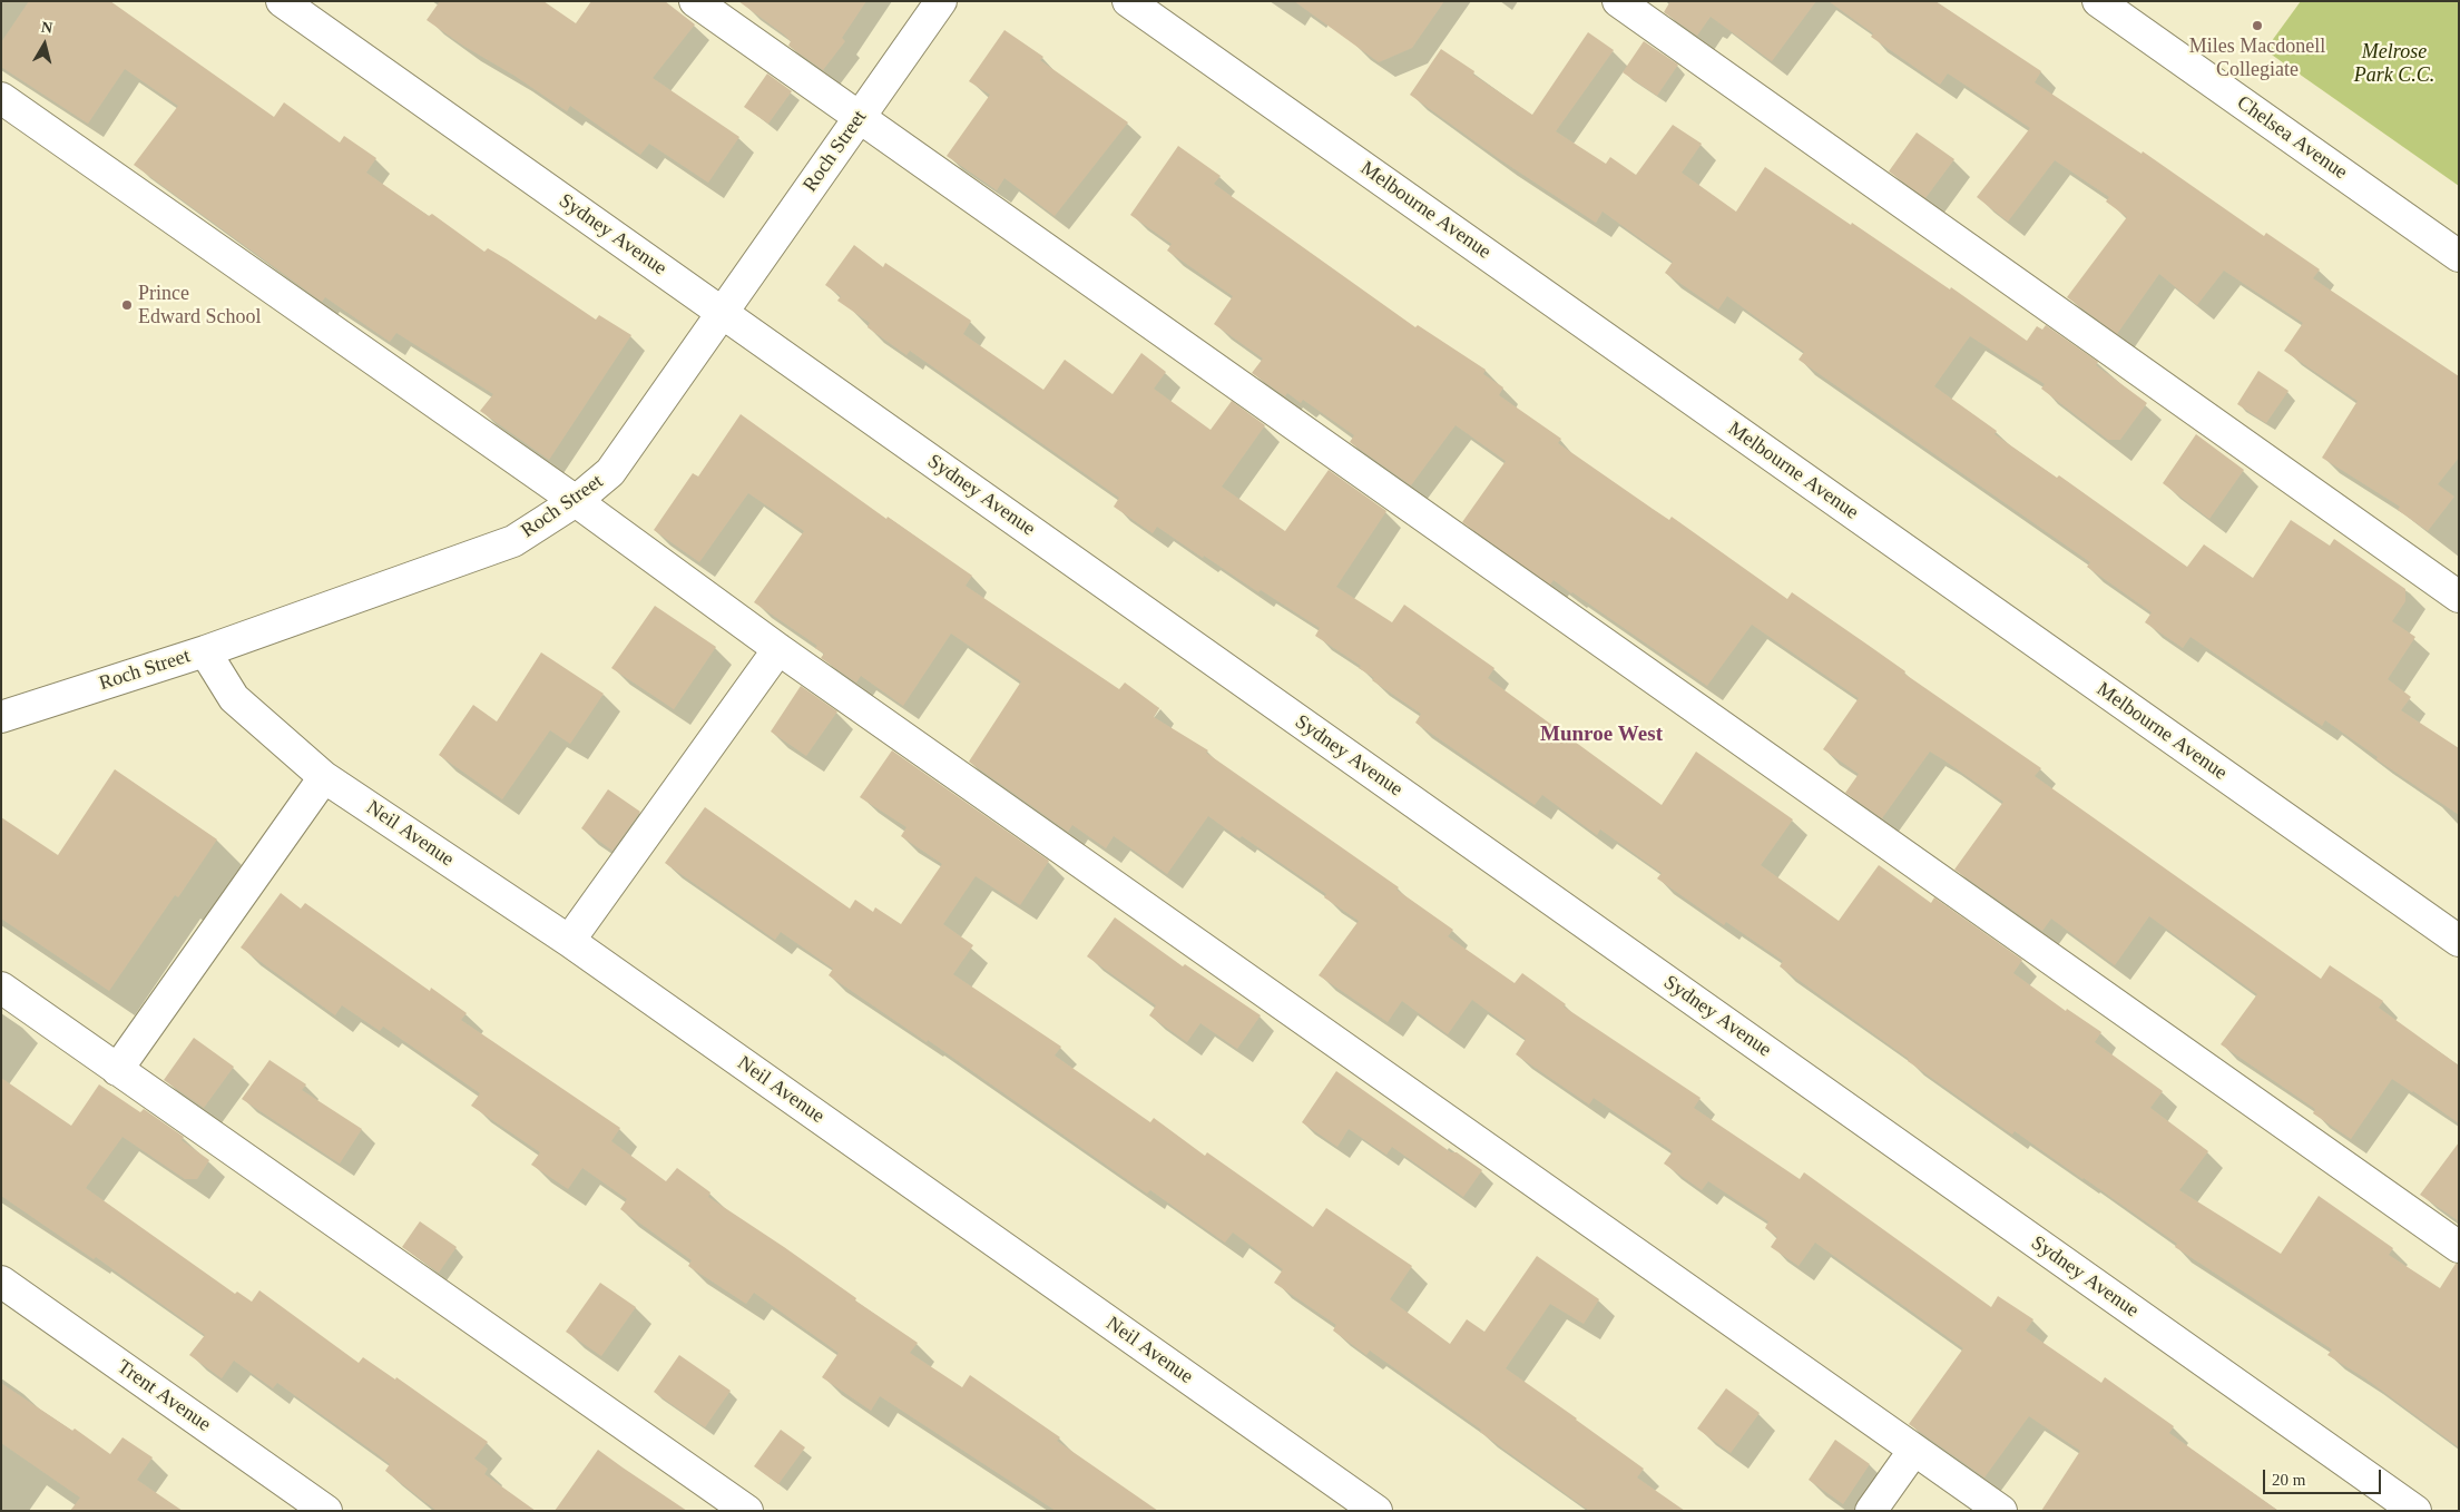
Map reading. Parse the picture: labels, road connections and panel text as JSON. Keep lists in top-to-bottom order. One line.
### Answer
{"streets":{"street":["Chelsea Avenue","Roch Street","Melbourne Avenue","Sydney Avenue","Neil Avenue","Trent Avenue"]},"crossings":[["Roch Street","Sydney Avenue"],["Roch Street","Neil Avenue"]],"districts":["Munroe West"],"parks":["Melrose Park C.C."],"places":["Miles Macdonell Collegiate","Prince Edward School"],"scale_bar":"20 m","north":"top"}
